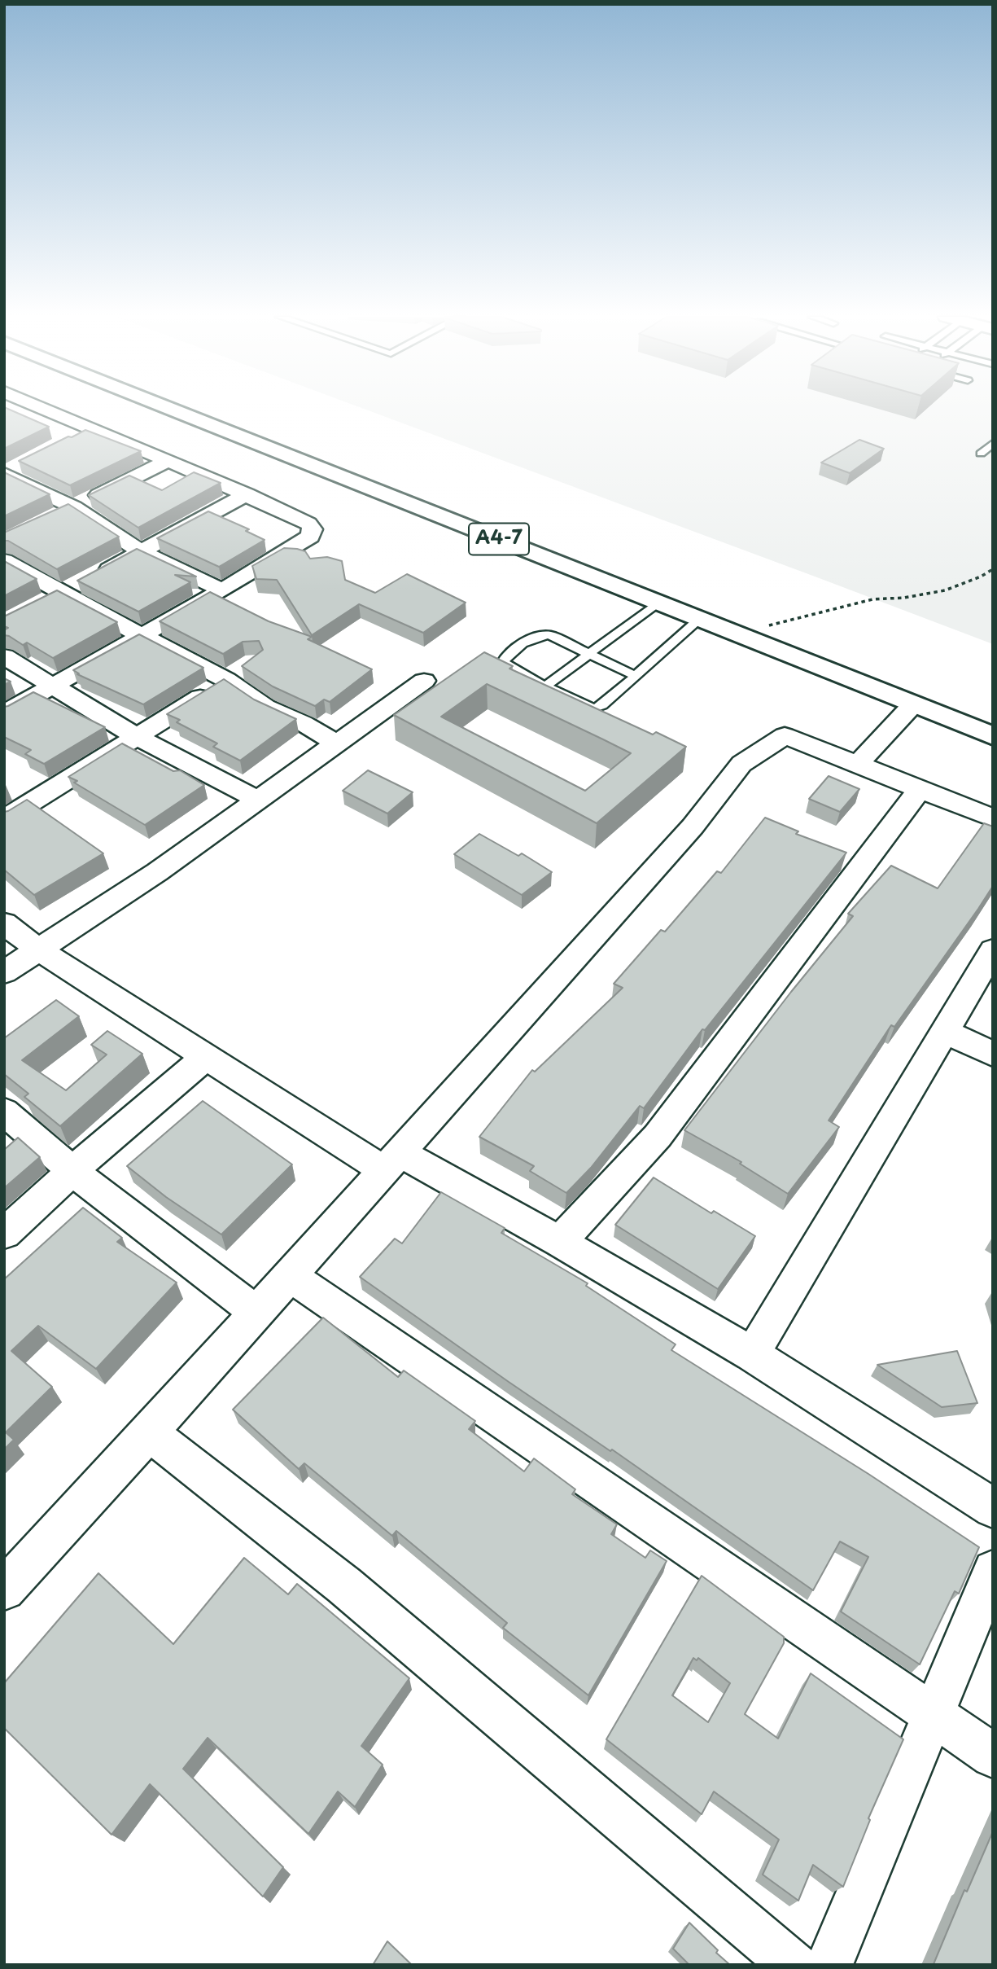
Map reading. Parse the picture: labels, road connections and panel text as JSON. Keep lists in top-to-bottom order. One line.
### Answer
{"streets":{"highway":["A4-7"]}}
